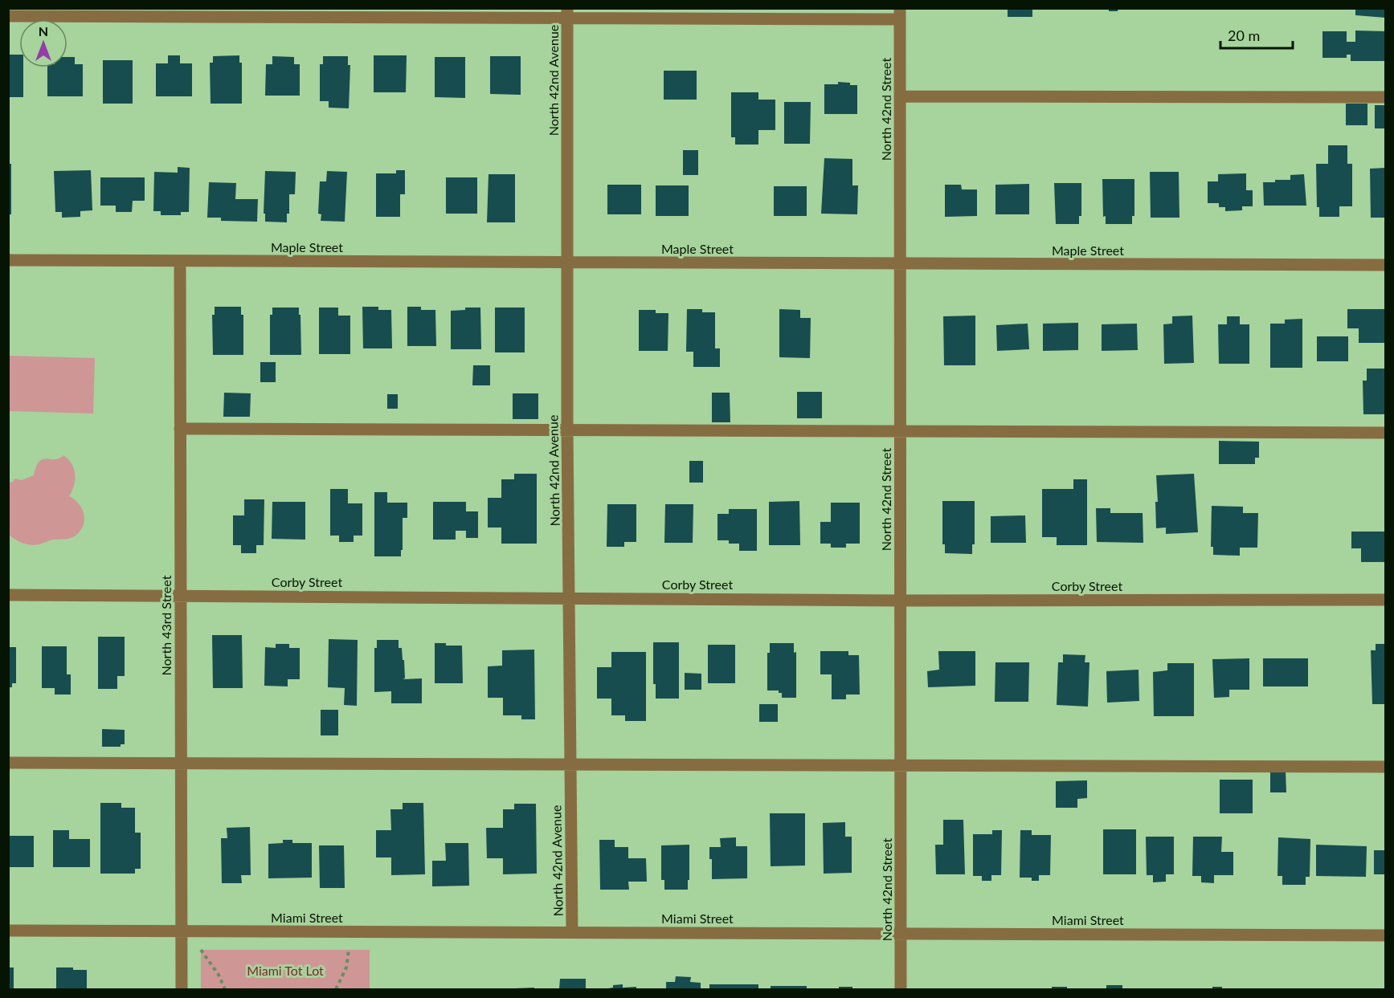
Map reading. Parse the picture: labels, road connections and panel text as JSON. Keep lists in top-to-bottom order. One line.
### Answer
{"streets":{"street":["North 42nd Avenue","North 42nd Street","Maple Street","Corby Street","North 43rd Street","Miami Street"]},"crossings":[["North 42nd Avenue","Maple Street"],["North 42nd Avenue","Corby Street"],["North 42nd Avenue","Miami Street"],["North 42nd Street","Maple Street"],["North 42nd Street","Corby Street"],["North 42nd Street","Miami Street"],["Maple Street","North 43rd Street"],["Corby Street","North 43rd Street"],["North 43rd Street","Miami Street"]],"parks":["Miami Tot Lot"],"scale_bar":"20 m","north":"top"}
